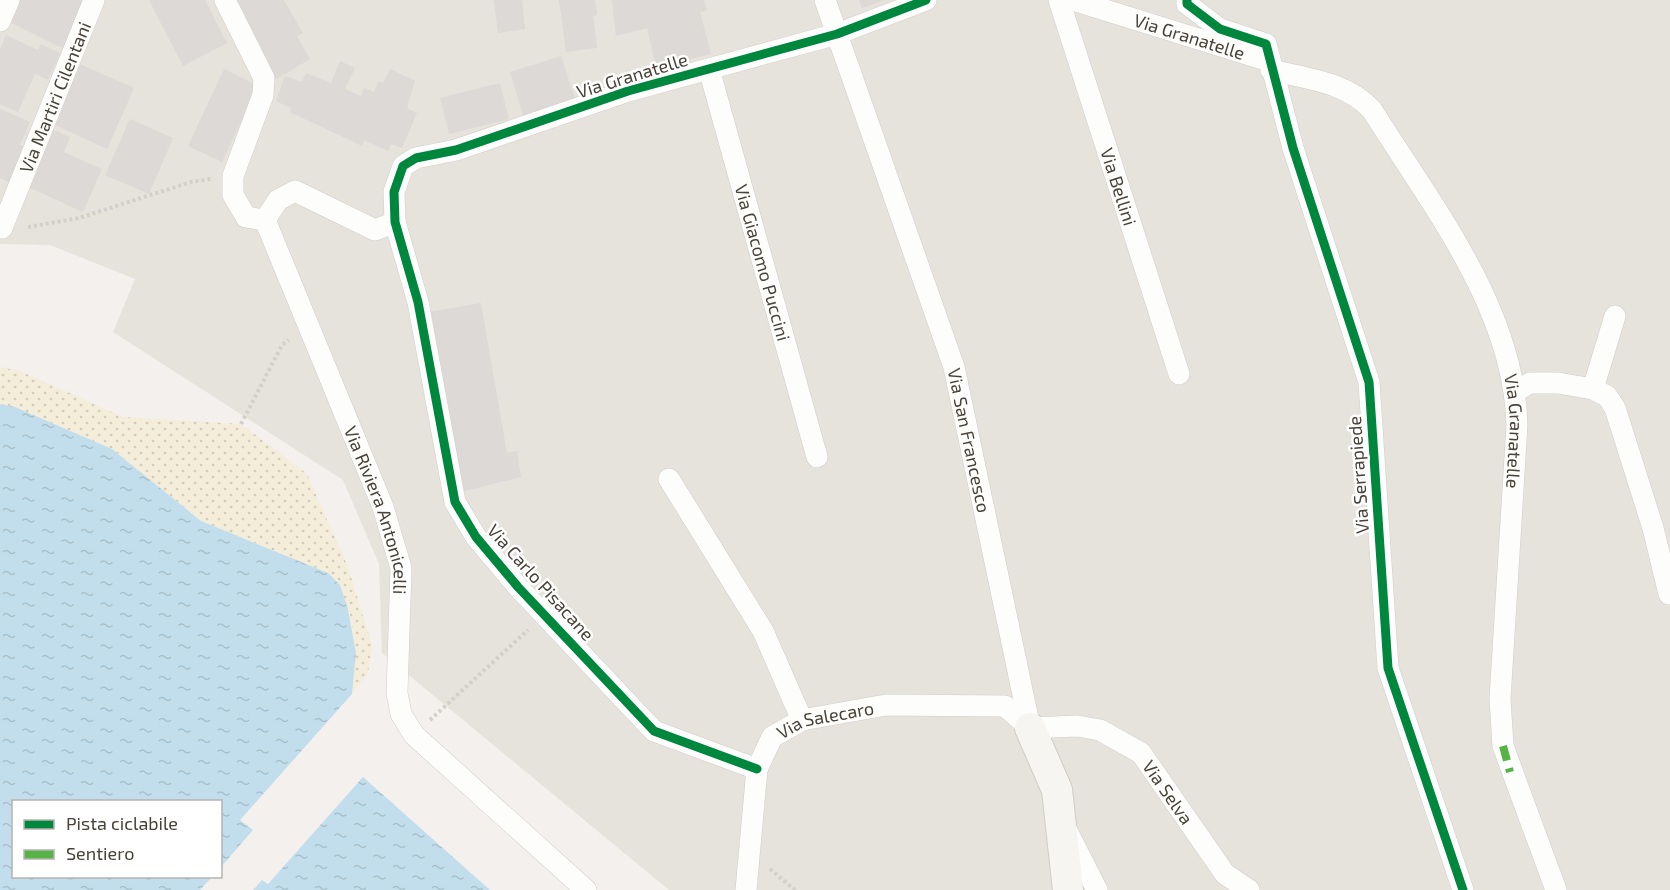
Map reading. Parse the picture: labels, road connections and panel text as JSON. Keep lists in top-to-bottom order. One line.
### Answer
{"streets":{"street":["Via Granatelle","Via Martiri Cilentani","Via Bellini","Via Giacomo Puccini","Via San Francesco","Via Serrapiede","Via Riviera Antonicelli","Via Carlo Pisacane","Via Salecaro","Via Selva"]},"crossings":[["Via Granatelle","Via Giacomo Puccini"],["Via Granatelle","Via San Francesco"],["Via Granatelle","Via Serrapiede"],["Via Granatelle","Via Carlo Pisacane"],["Via San Francesco","Via Salecaro"],["Via San Francesco","Via Selva"],["Via Carlo Pisacane","Via Salecaro"],["Via Salecaro","Via Selva"]],"legend":["Pista ciclabile","Sentiero"]}
